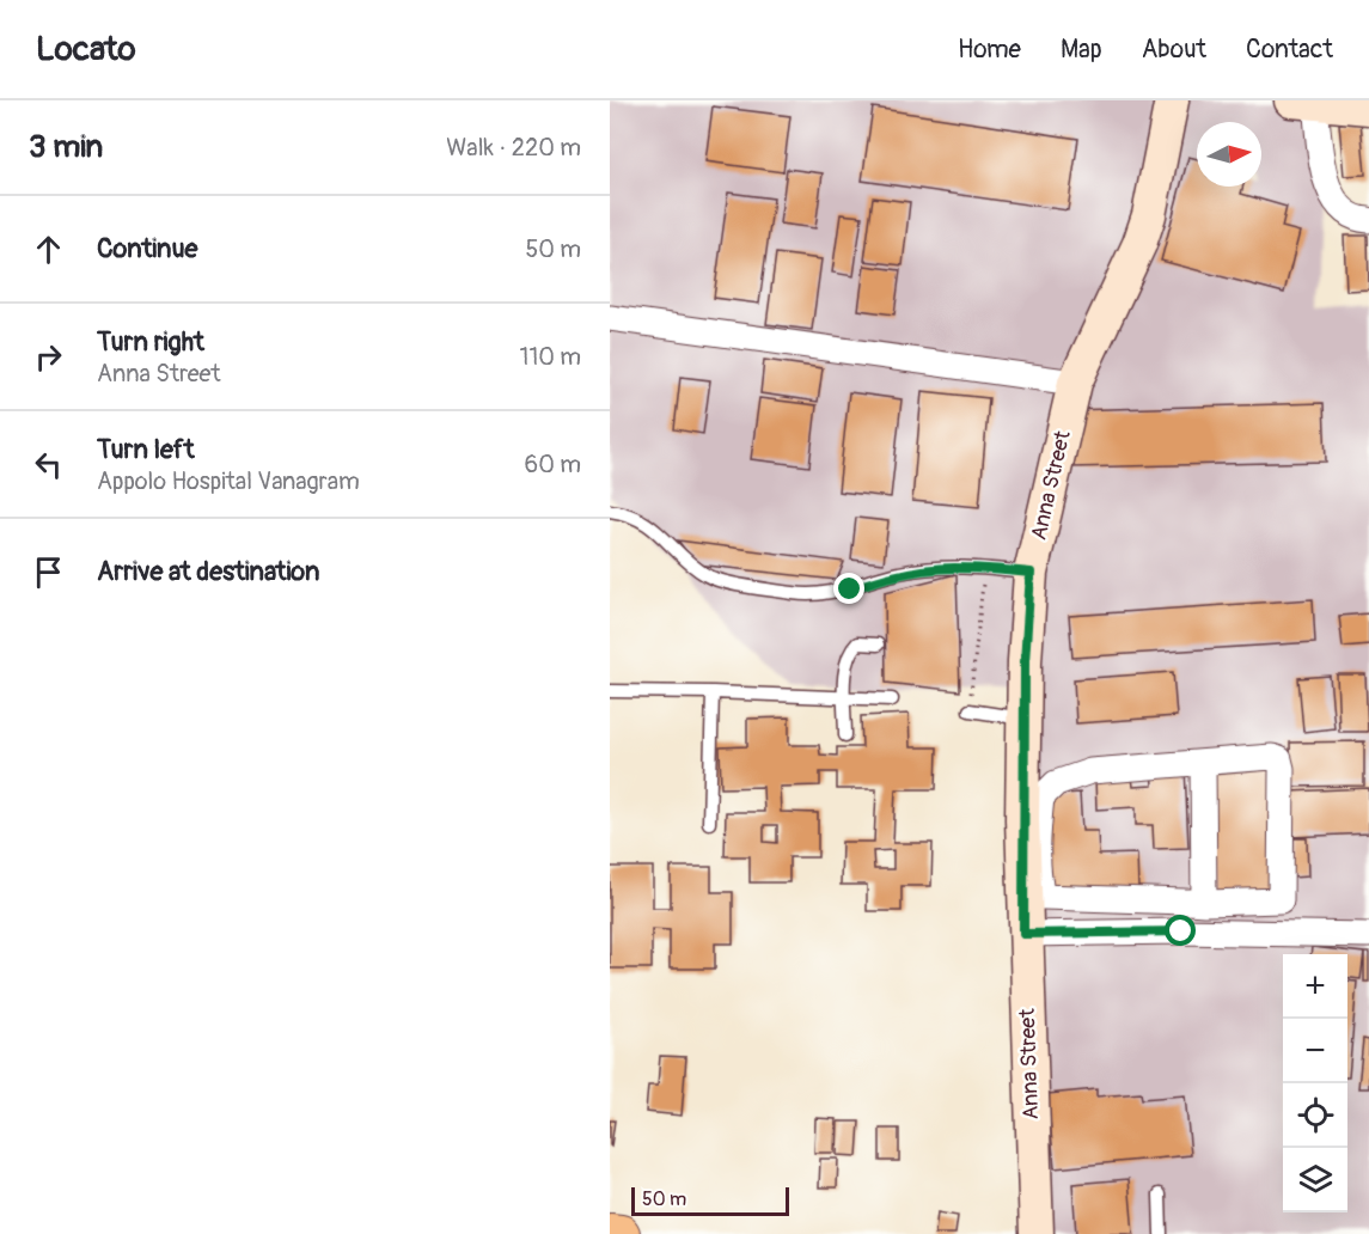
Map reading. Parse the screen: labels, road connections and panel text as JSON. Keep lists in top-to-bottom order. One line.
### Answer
{"streets":{"street":["Anna Street"]},"scale_bar":"50 m","north":"right","page":{"header":"Locato","nav":["Home","Map","About","Contact"],"heading":["3 min","Walk · 220 m"],"list":[["Continue","50 m"],["Turn right","Anna Street","110 m"],["Turn left","Appolo Hospital Vanagram","60 m"],"Arrive at destination"],"map_buttons":["+","−"],"scale":"50 m"}}
